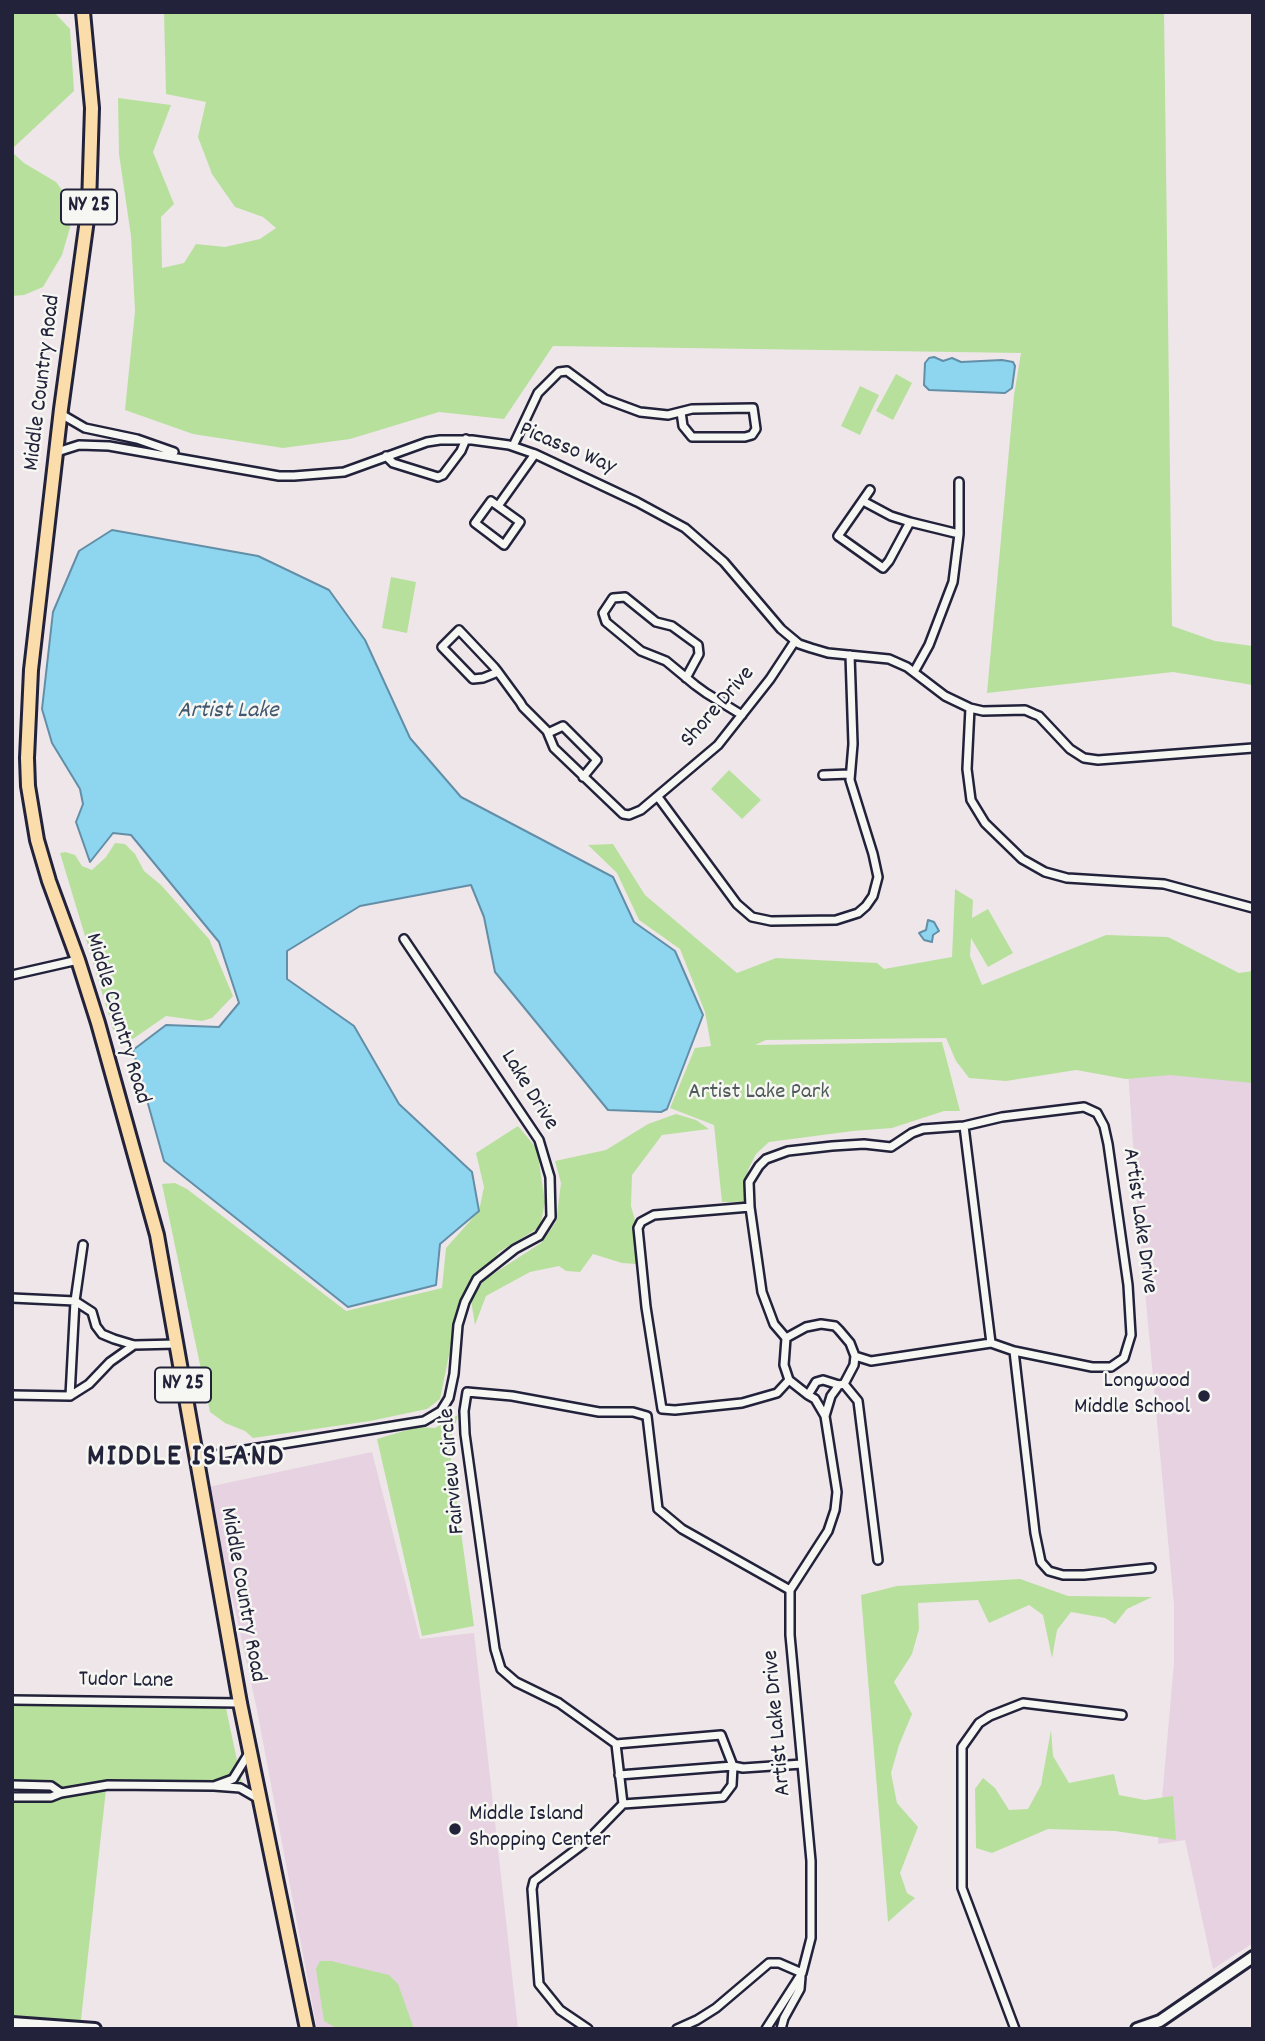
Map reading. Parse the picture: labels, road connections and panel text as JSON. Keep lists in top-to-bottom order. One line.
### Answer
{"streets":{"main road":["NY 25","Middle Country Road"],"street":["Picasso Way","Shore Drive","Lake Drive","Artist Lake Drive","Fairview Circle","Tudor Lane"]},"crossings":[["Middle Country Road","Picasso Way"],["Middle Country Road","Lake Drive"],["Middle Country Road","Tudor Lane"],["Picasso Way","Shore Drive"],["Artist Lake Drive","Fairview Circle"]],"districts":["MIDDLE ISLAND"],"water":["Artist Lake"],"parks":["Artist Lake Park"],"places":["Longwood Middle School","Middle Island Shopping Center"]}
